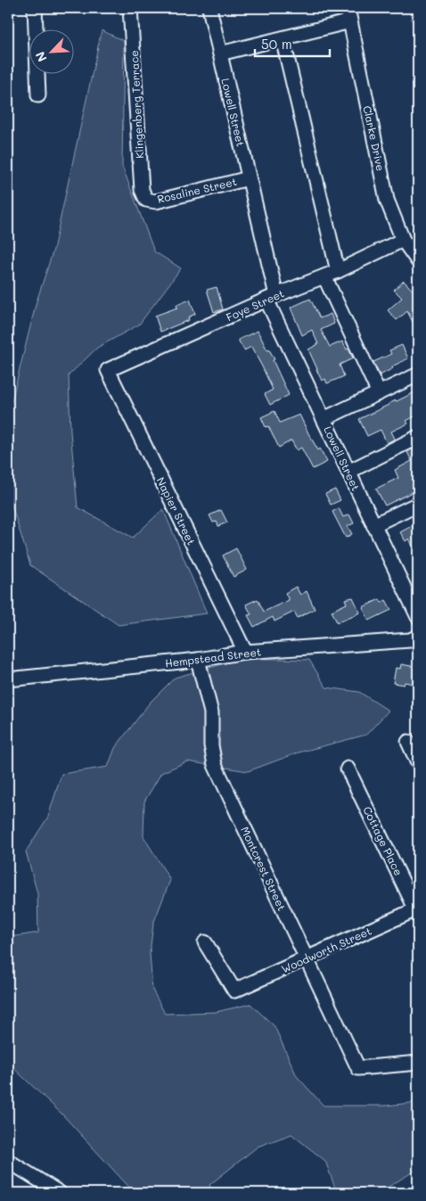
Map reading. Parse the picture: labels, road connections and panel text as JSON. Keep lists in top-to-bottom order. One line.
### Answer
{"streets":{"street":["Klingenberg Terrace","Lowell Street","Clarke Drive","Rosaline Street","Foye Street","Napier Street","Hempstead Street","Cottage Place","Montcrest Street","Woodworth Street"]},"crossings":[["Klingenberg Terrace","Rosaline Street"],["Lowell Street","Rosaline Street"],["Lowell Street","Foye Street"],["Clarke Drive","Foye Street"],["Foye Street","Napier Street"],["Napier Street","Hempstead Street"],["Hempstead Street","Montcrest Street"],["Cottage Place","Woodworth Street"],["Montcrest Street","Woodworth Street"]],"scale_bar":"50 m","north":"bottom left"}
